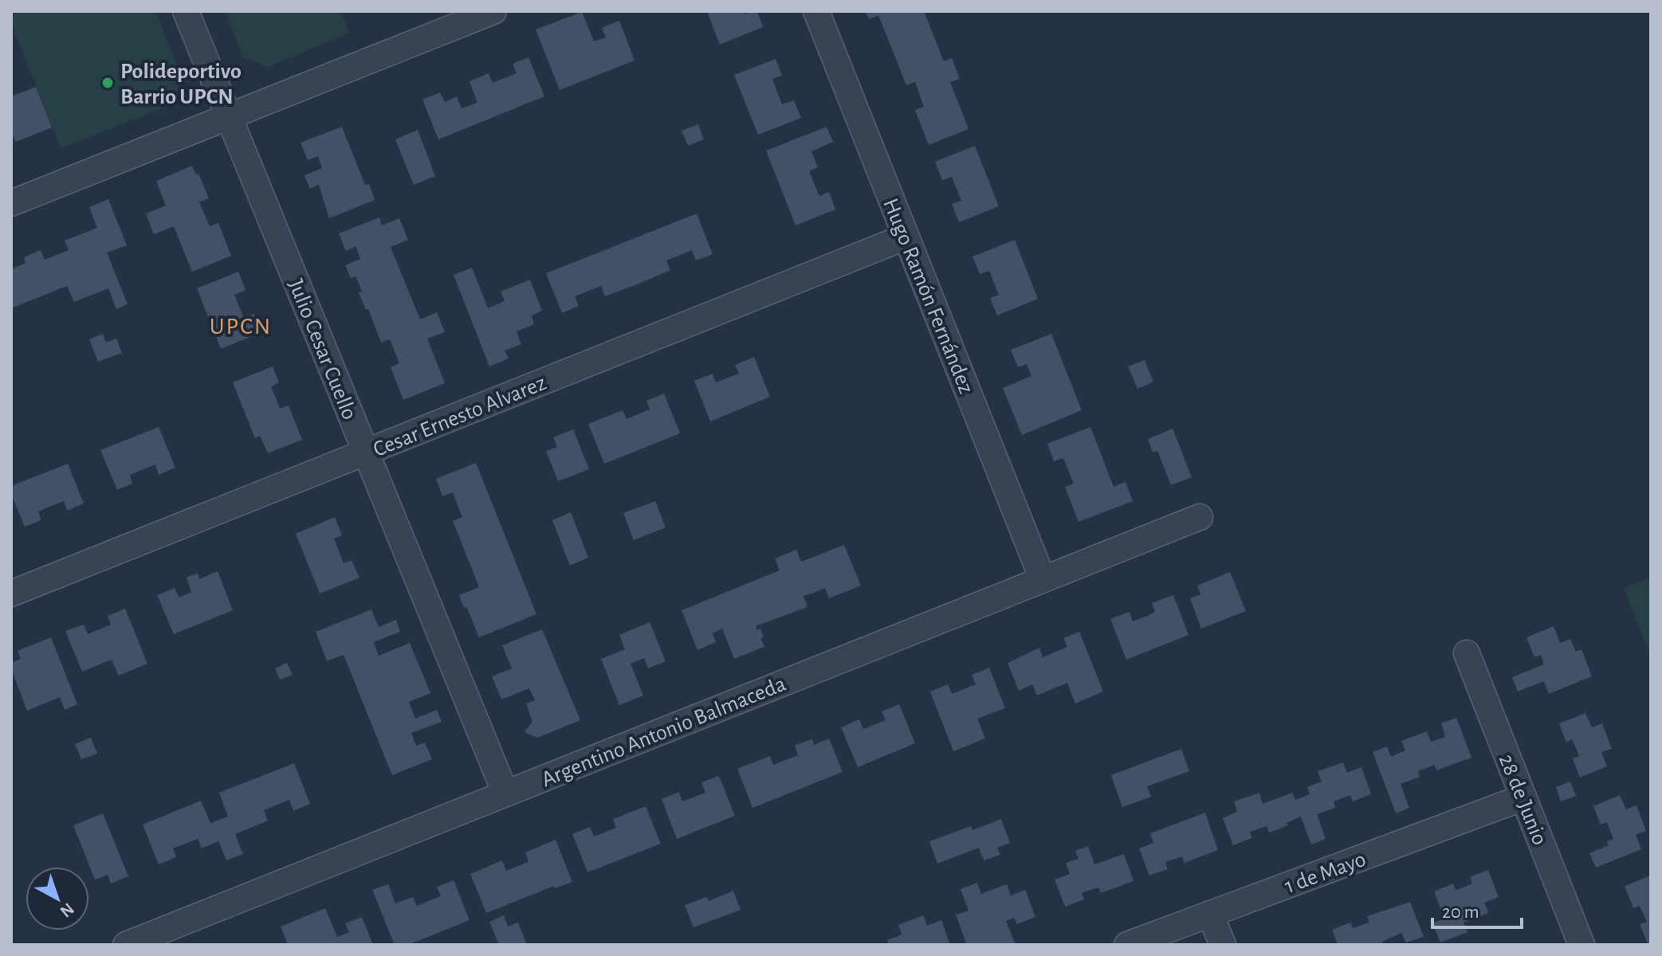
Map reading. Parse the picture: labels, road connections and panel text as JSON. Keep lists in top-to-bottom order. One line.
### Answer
{"streets":{"street":["Hugo Ramón Fernández","Julio Cesar Cuello","Cesar Ernesto Alvarez","Argentino Antonio Balmaceda","28 de Junio","1 de Mayo"]},"crossings":[["Hugo Ramón Fernández","Cesar Ernesto Alvarez"],["Hugo Ramón Fernández","Argentino Antonio Balmaceda"],["Julio Cesar Cuello","Cesar Ernesto Alvarez"],["Julio Cesar Cuello","Argentino Antonio Balmaceda"],["28 de Junio","1 de Mayo"]],"districts":["UPCN"],"places":["Polideportivo Barrio UPCN"],"scale_bar":"20 m","north":"bottom right"}
